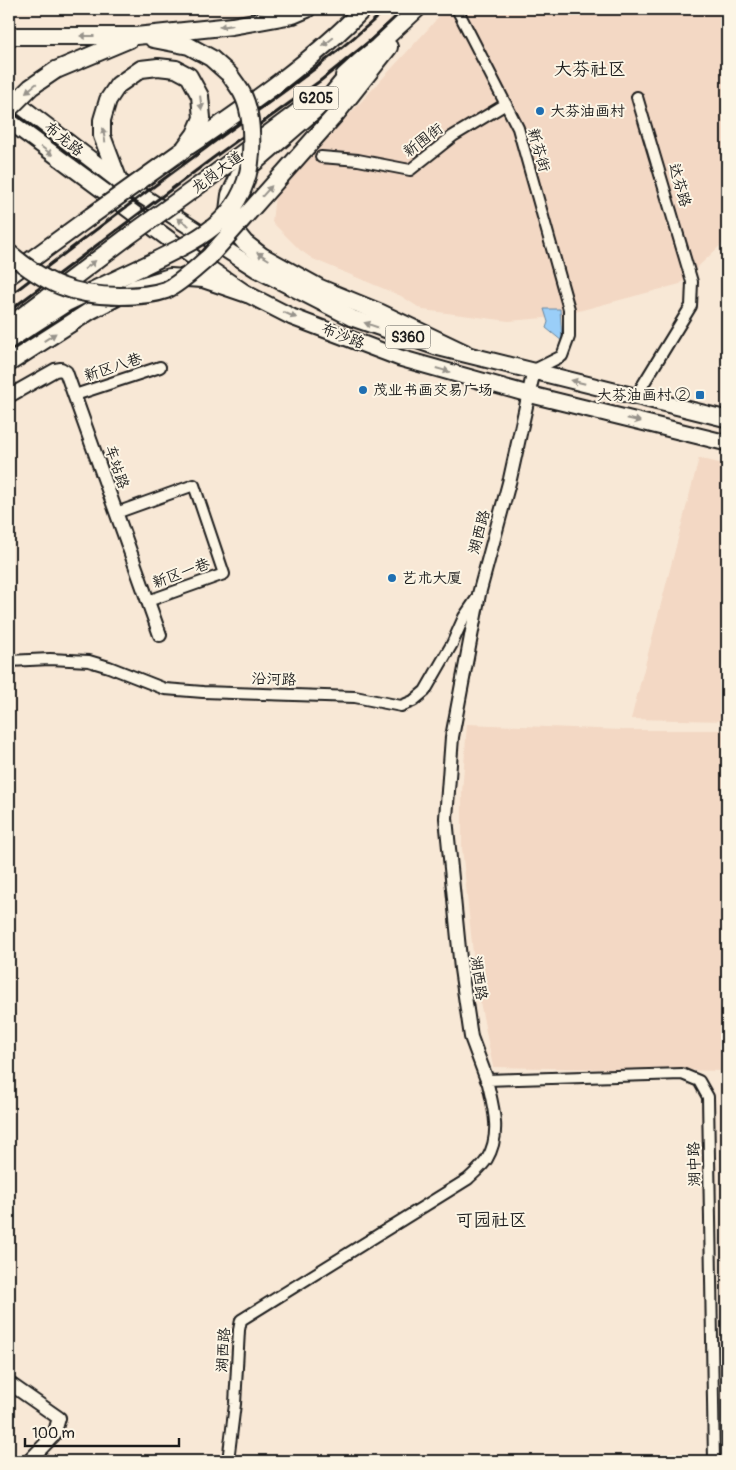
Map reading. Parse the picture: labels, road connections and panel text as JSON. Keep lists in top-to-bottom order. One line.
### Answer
{"streets":{"highway":["G205","龙岗大道"],"main road":["布龙路","布沙路","S360"],"street":["新围街","新芬街","达芬路","新区八巷","车站路","湖西路","新区一巷","沿河路","湖中路"]},"crossings":[["布龙路","布沙路"],["新围街","新芬街"],["新芬街","布沙路"],["新芬街","湖西路"],["达芬路","布沙路"],["布沙路","湖西路"],["新区八巷","车站路"],["车站路","新区一巷"],["湖西路","沿河路"],["湖西路","湖中路"]],"districts":["大芬社区","可园社区"],"places":{"other":["大芬油画村","茂业书画交易广场","艺术大厦"],"transit":["大芬油画村 ②"]},"scale_bar":"100 m"}
